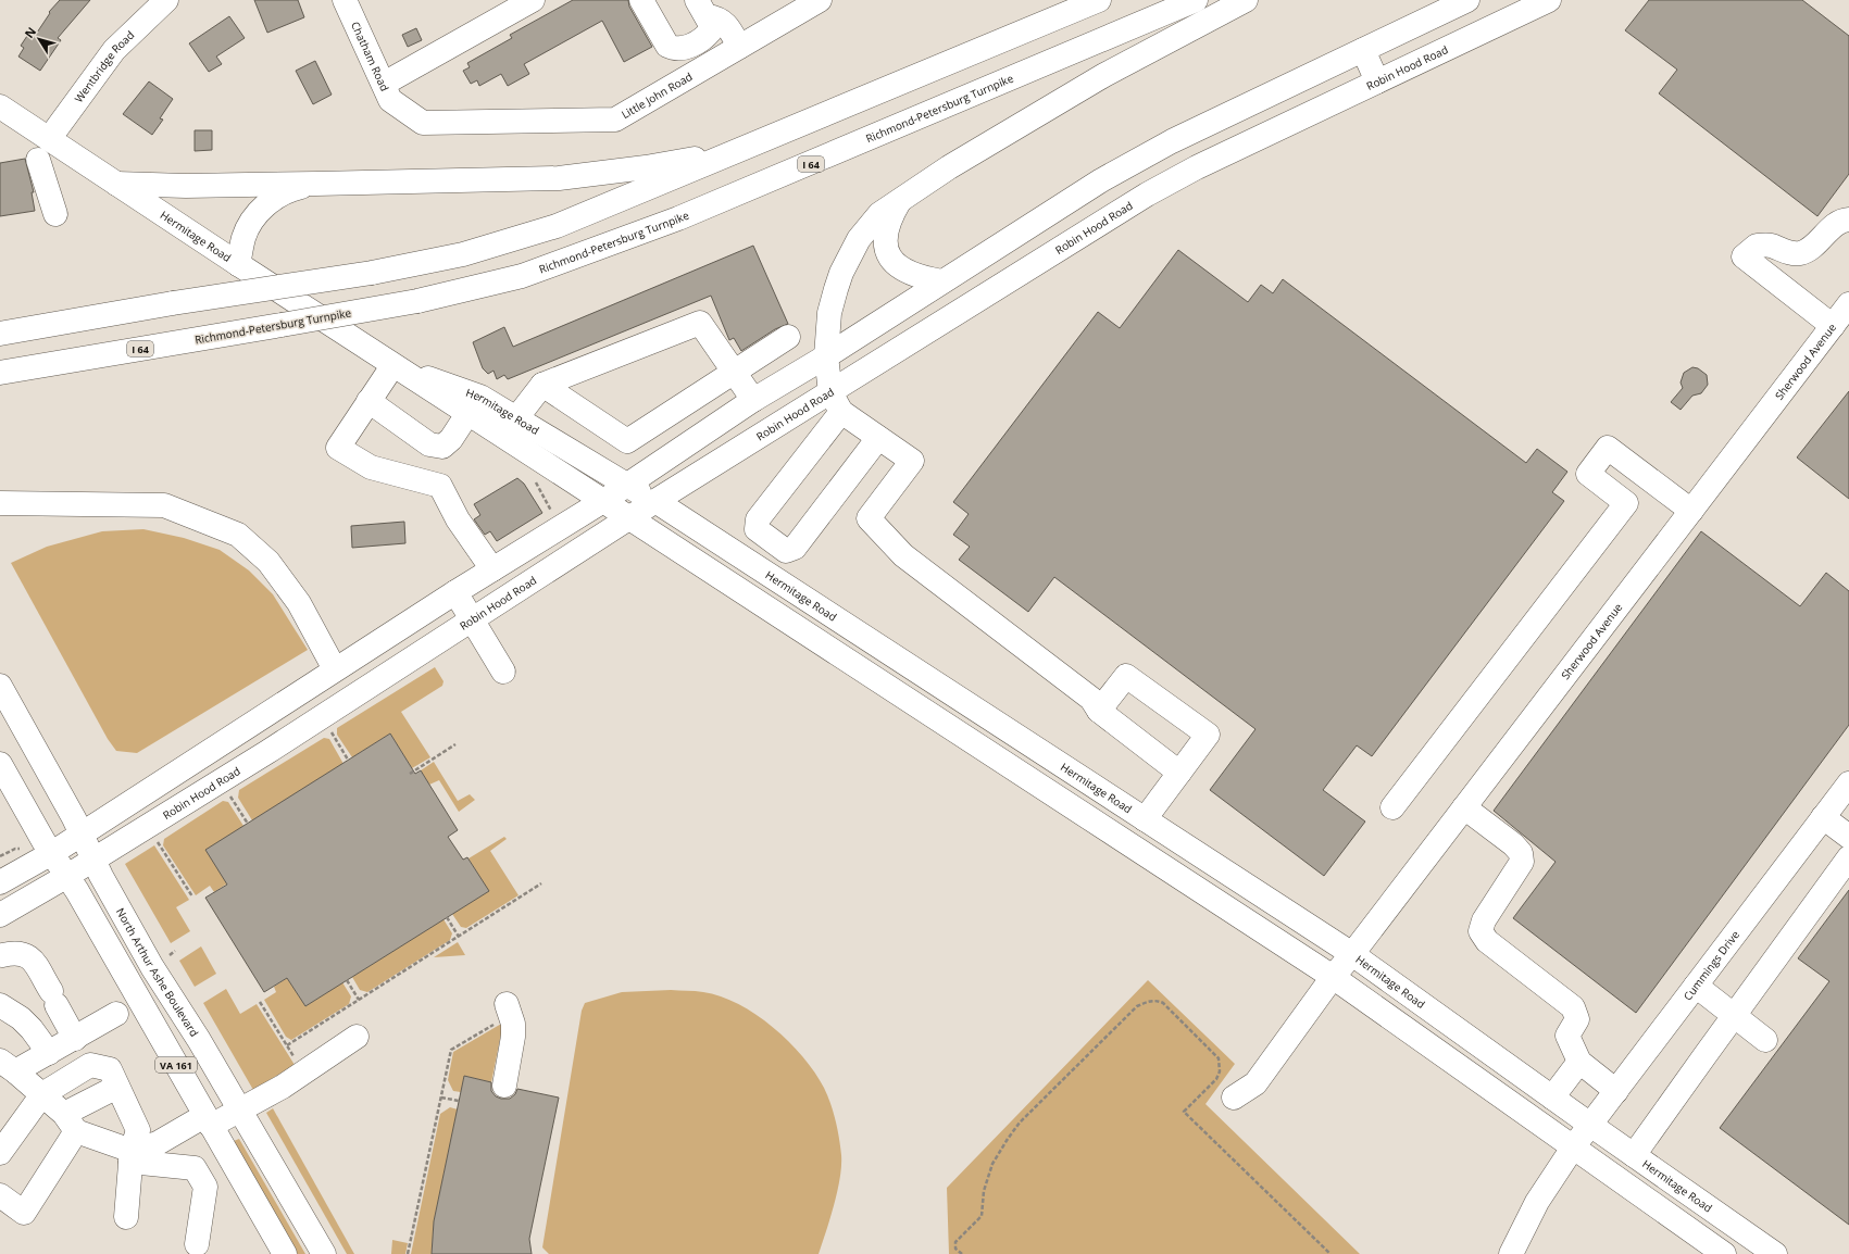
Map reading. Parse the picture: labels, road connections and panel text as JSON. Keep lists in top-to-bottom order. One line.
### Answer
{"streets":{"main road":["Chatham Road","Wentbridge Road","Robin Hood Road","Little John Road","Richmond-Petersburg Turnpike","I 64","Hermitage Road","Sherwood Avenue","Cummings Drive","North Arthur Ashe Boulevard","VA 161"]},"crossings":[["Chatham Road","Little John Road"],["Wentbridge Road","Hermitage Road"],["Robin Hood Road","Hermitage Road"],["Robin Hood Road","North Arthur Ashe Boulevard"],["Robin Hood Road","VA 161"],["Hermitage Road","Sherwood Avenue"],["Hermitage Road","Cummings Drive"]],"north":"top left"}
